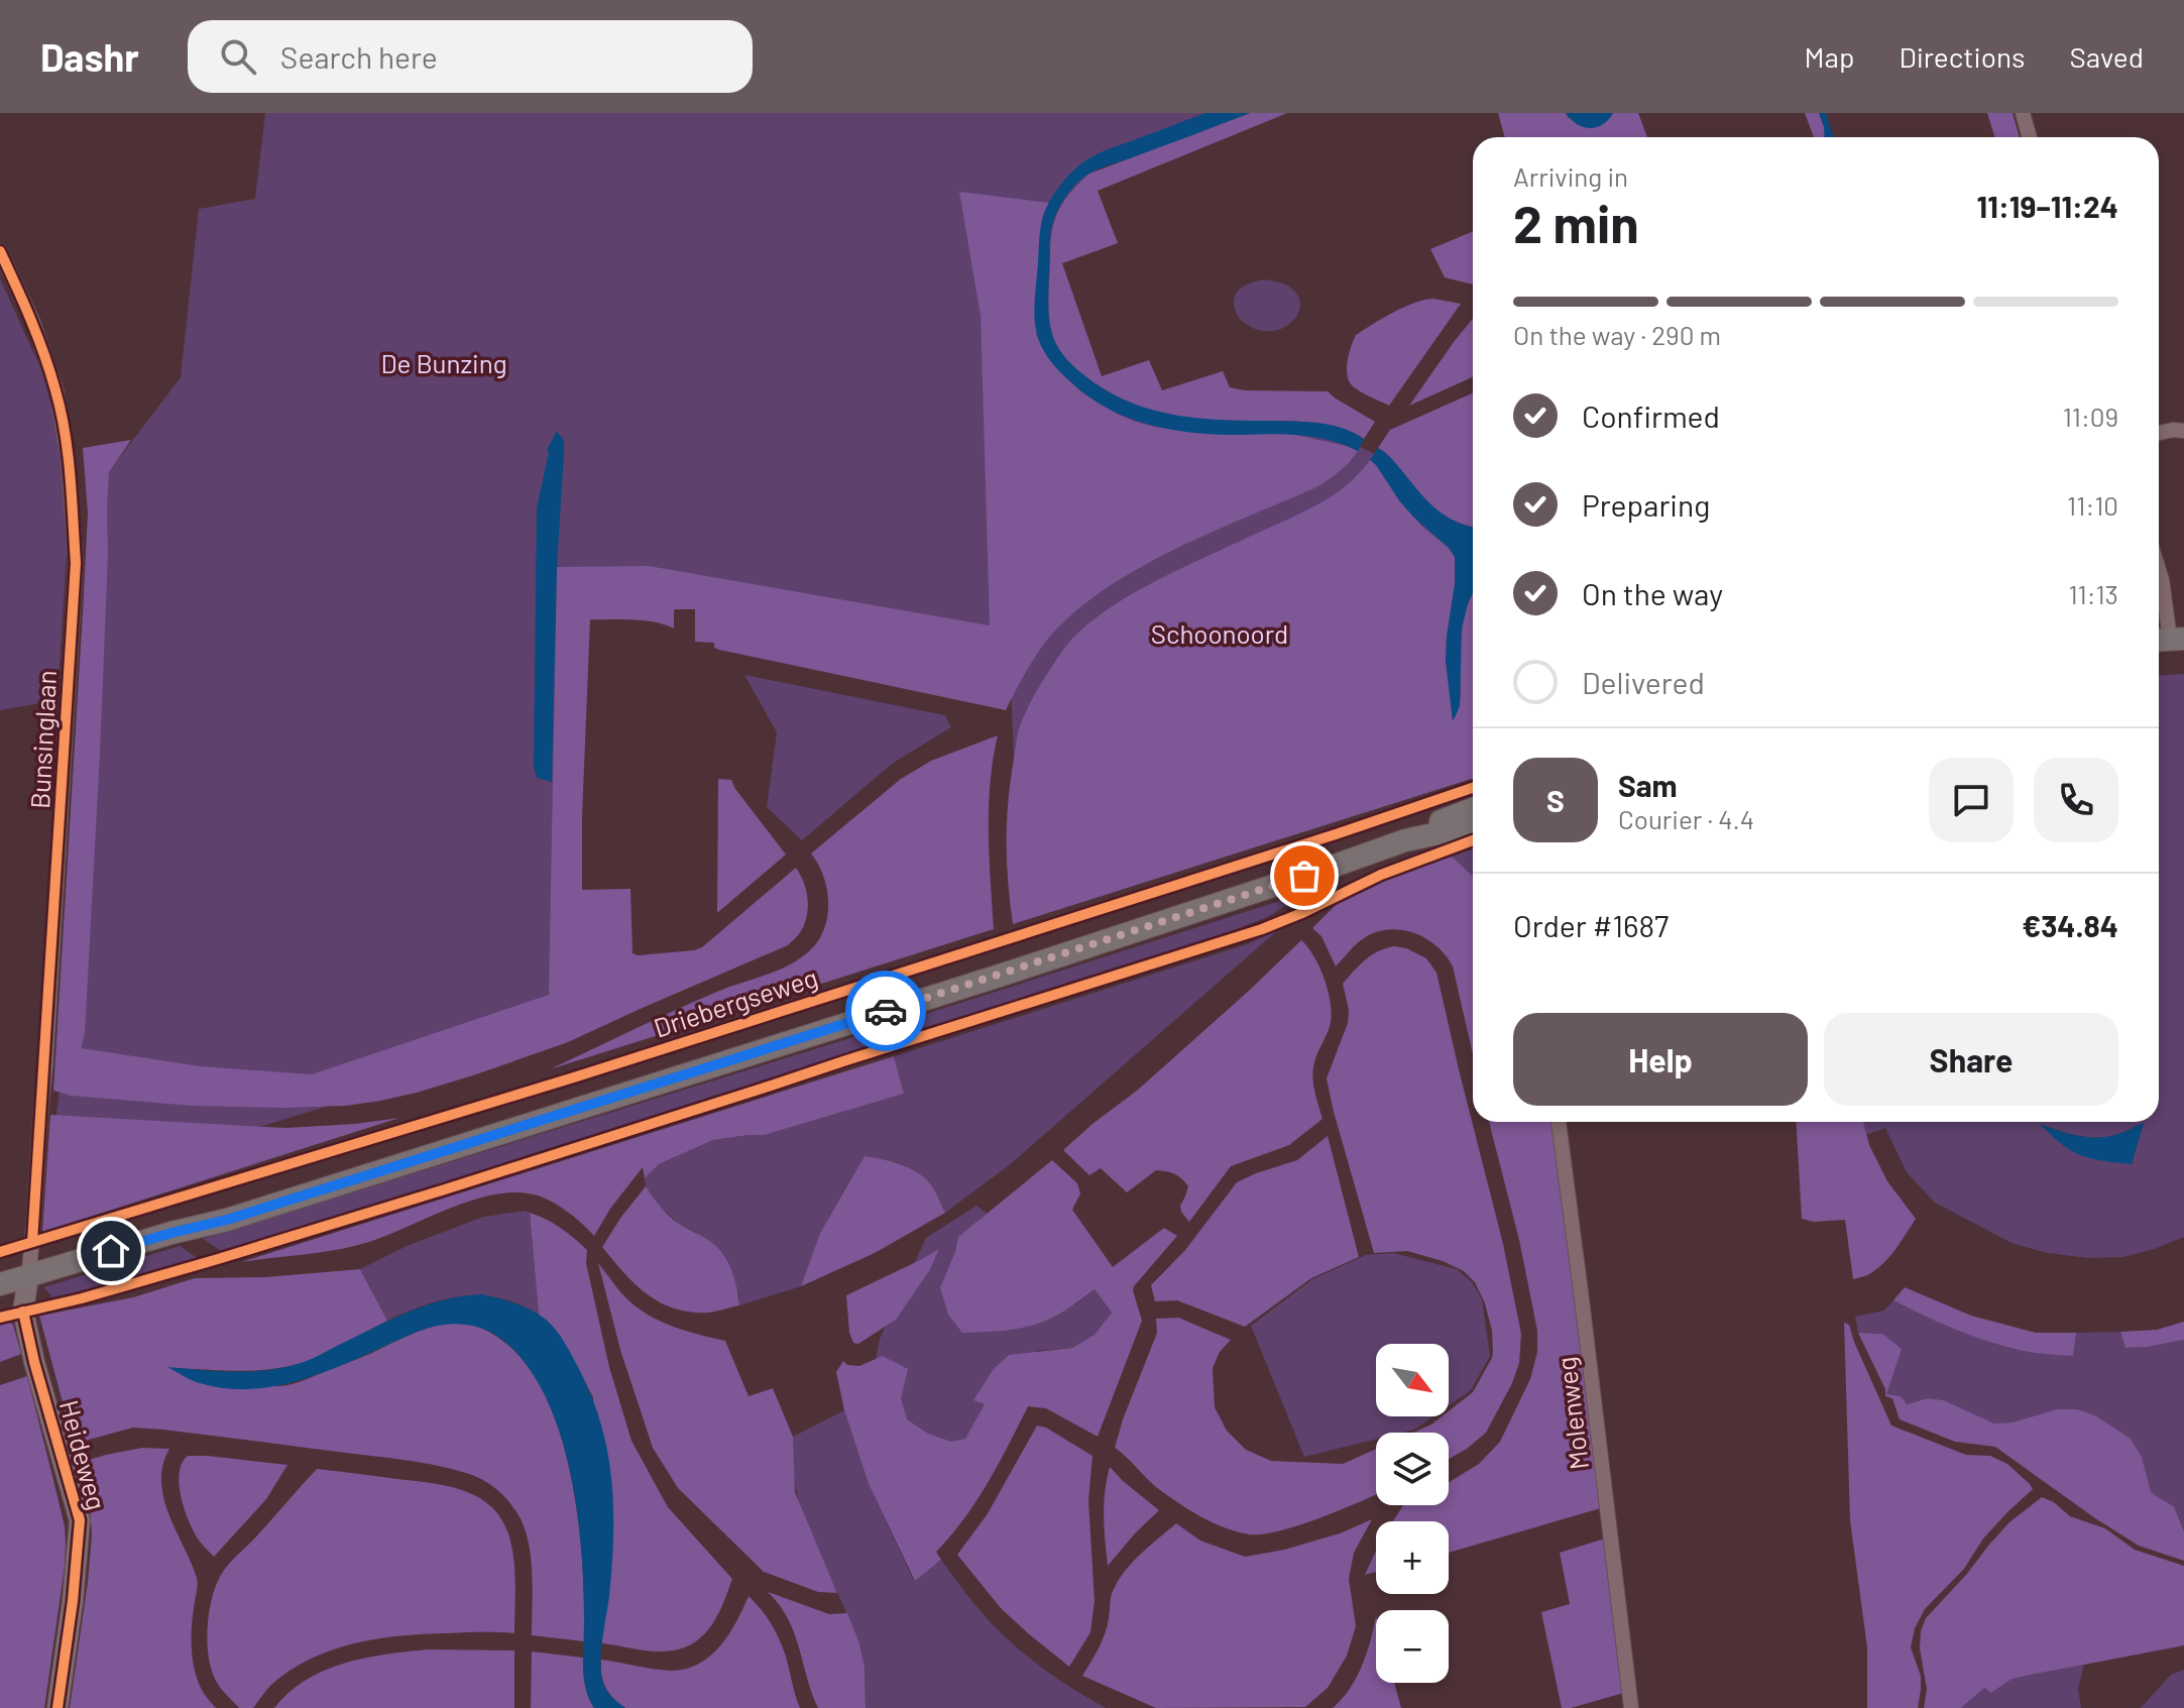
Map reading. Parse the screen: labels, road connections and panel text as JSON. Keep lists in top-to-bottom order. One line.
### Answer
{"streets":{"main road":["Driebergseweg"],"street":["Bunsinglaan","Molenweg","Heideweg"]},"crossings":[["Bunsinglaan","Driebergseweg"],["Bunsinglaan","Heideweg"],["Driebergseweg","Heideweg"]],"parks":["De Bunzing","Schoonoord"],"north":"bottom right","page":{"header":"Dashr","search":"Search here","nav":["Map","Directions","Saved"],"heading":["2 min","Arriving in","11:19–11:24"],"panel":["Sam","Courier · 4.4","Order #1687","€34.84"],"bar":"On the way · 290 m","list":[["Confirmed","11:09"],["Preparing","11:10"],["On the way","11:13"],"Delivered"],"round":"S","buttons":["Help","Share"],"map_buttons":["+","−"]}}
